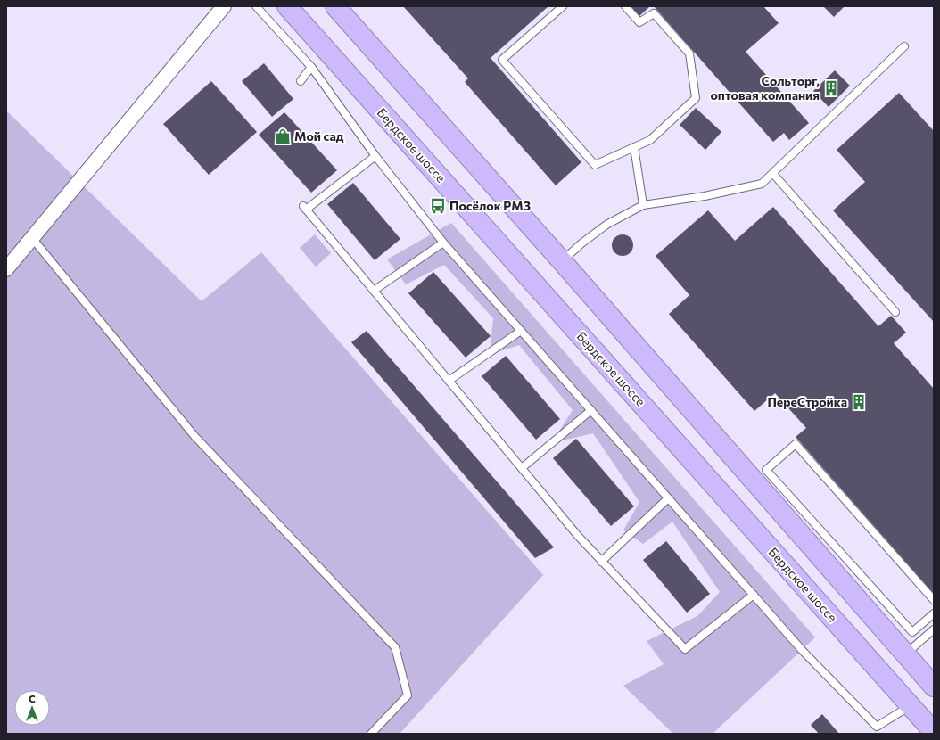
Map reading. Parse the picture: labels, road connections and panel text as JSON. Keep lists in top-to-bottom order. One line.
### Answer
{"streets":{"highway":["Бердское шоссе"]},"places":{"building":["Сольторг, оптовая компания","ПереСтройка"],"shop":["Мой сад"],"bus stop":["Посёлок РМЗ"]},"north":"top"}
